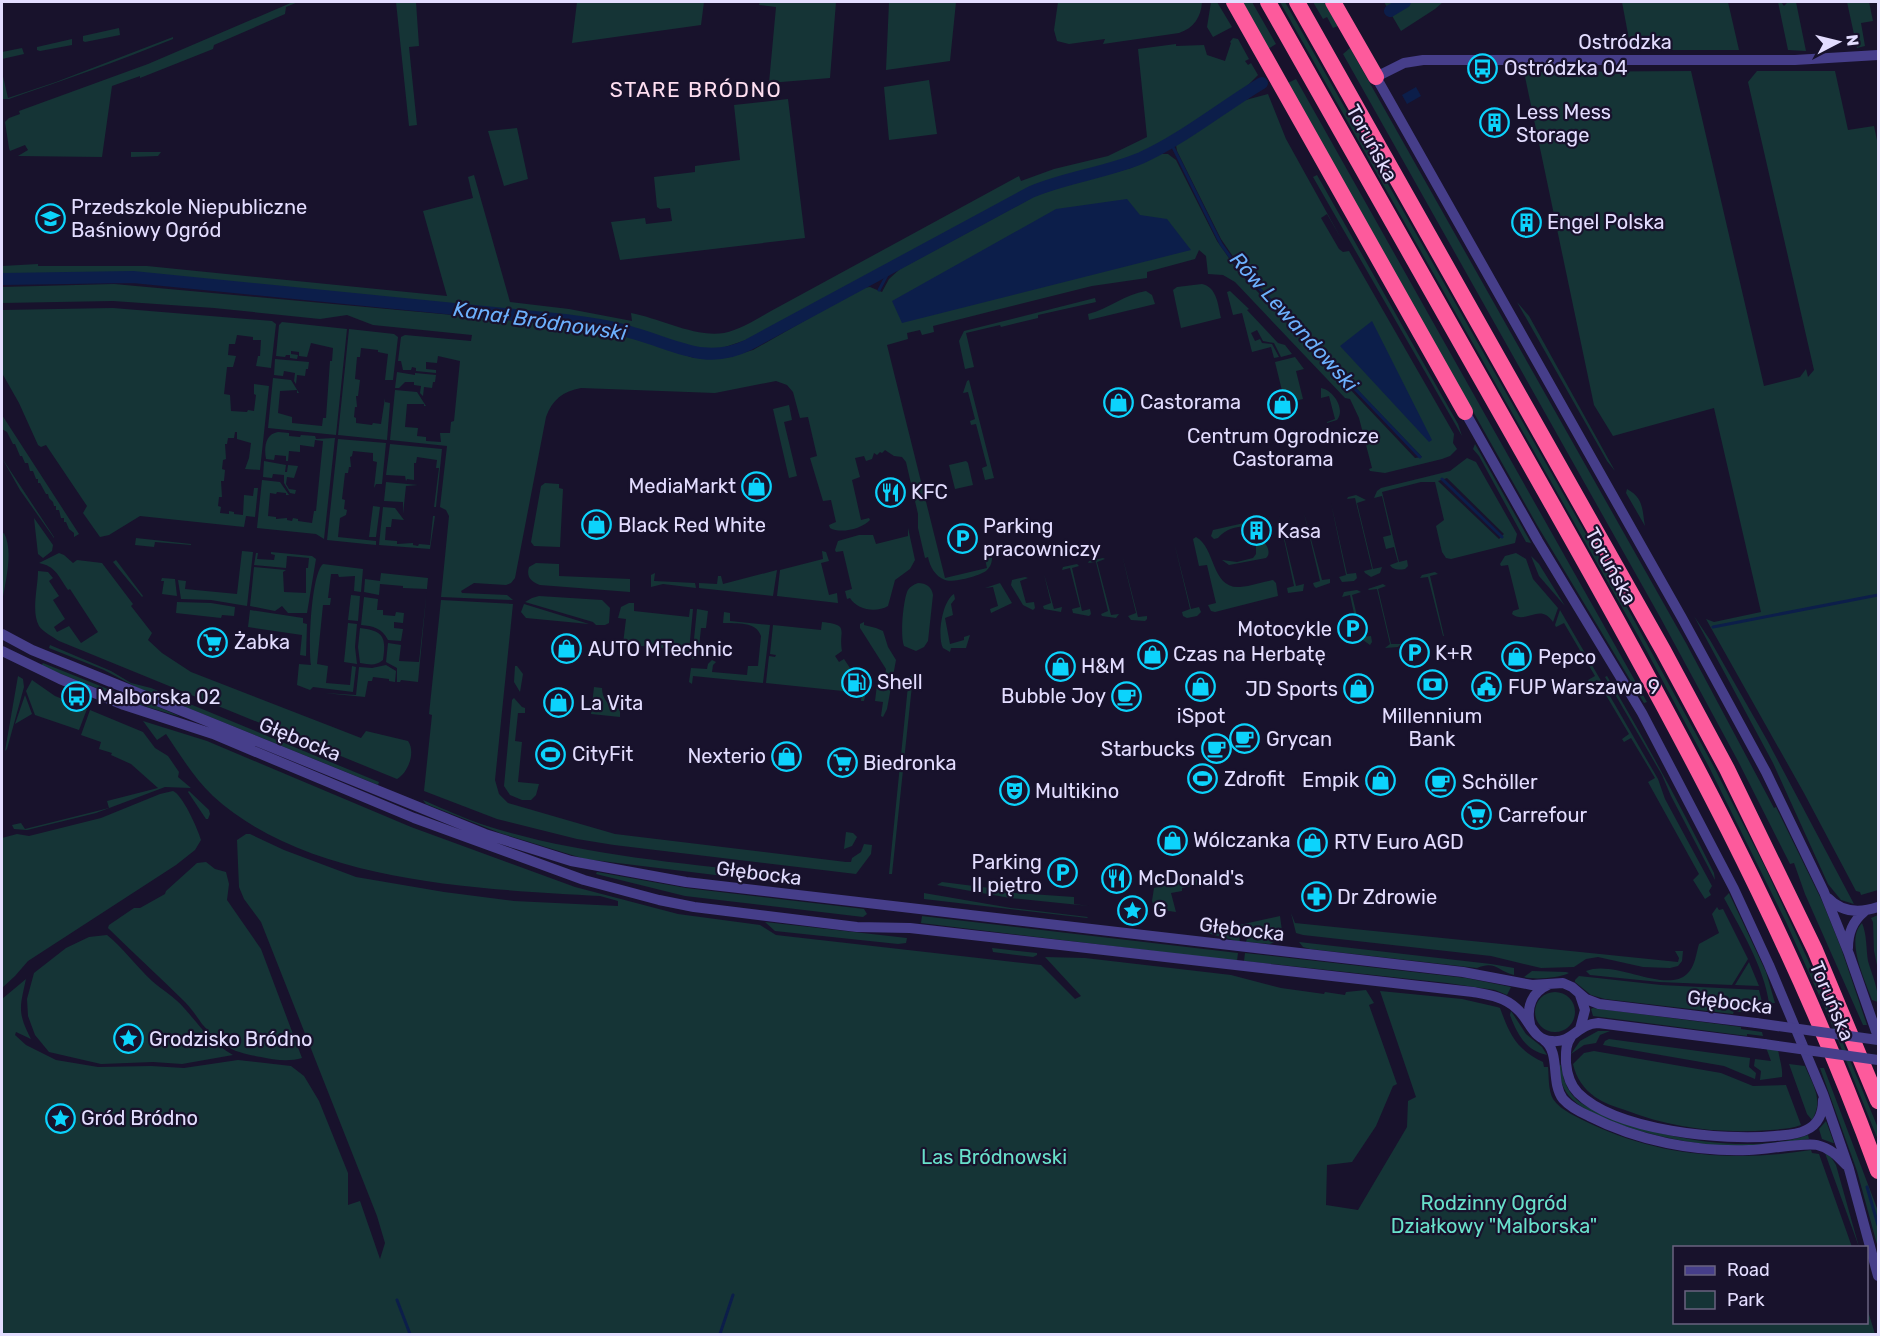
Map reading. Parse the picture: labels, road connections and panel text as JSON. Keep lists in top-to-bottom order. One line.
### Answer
{"streets":{"highway":["Toruńska"],"street":["Ostródzka","Głębocka"]},"crossings":[["Ostródzka","Toruńska"],["Toruńska","Głębocka"]],"districts":["STARE BRÓDNO"],"water":["Kanał Bródnowski","Rów Lewandowski"],"parks":["Las Bródnowski","Rodzinny Ogród Działkowy \"Malborska\""],"places":{"bus stop":["Ostródzka 04","Malborska 02"],"building":["Less Mess Storage","Engel Polska","Kasa"],"school or university":["Przedszkole Niepubliczne Baśniowy Ogród"],"shop":["Castorama","Centrum Ogrodnicze Castorama","MediaMarkt","Black Red White","AUTO MTechnic","Czas na Herbatę","Pepco","H&M","iSpot","JD Sports","La Vita","Nexterio","Empik","Wólczanka","RTV Euro AGD"],"restaurant":["KFC","McDonald's"],"parking":["Parking pracowniczy","Motocykle","K+R","Parking II piętro"],"supermarket":["Żabka","Biedronka","Carrefour"],"fuel station":["Shell"],"bank":["Millennium Bank"],"public building":["FUP Warszawa 9"],"cafe":["Bubble Joy","Grycan","Starbucks","Schöller"],"sports":["CityFit","Zdrofit"],"theatre":["Multikino"],"pharmacy":["Dr Zdrowie"],"place":["G","Grodzisko Bródno","Gród Bródno"]},"legend":["Road","Park"],"north":"right"}
